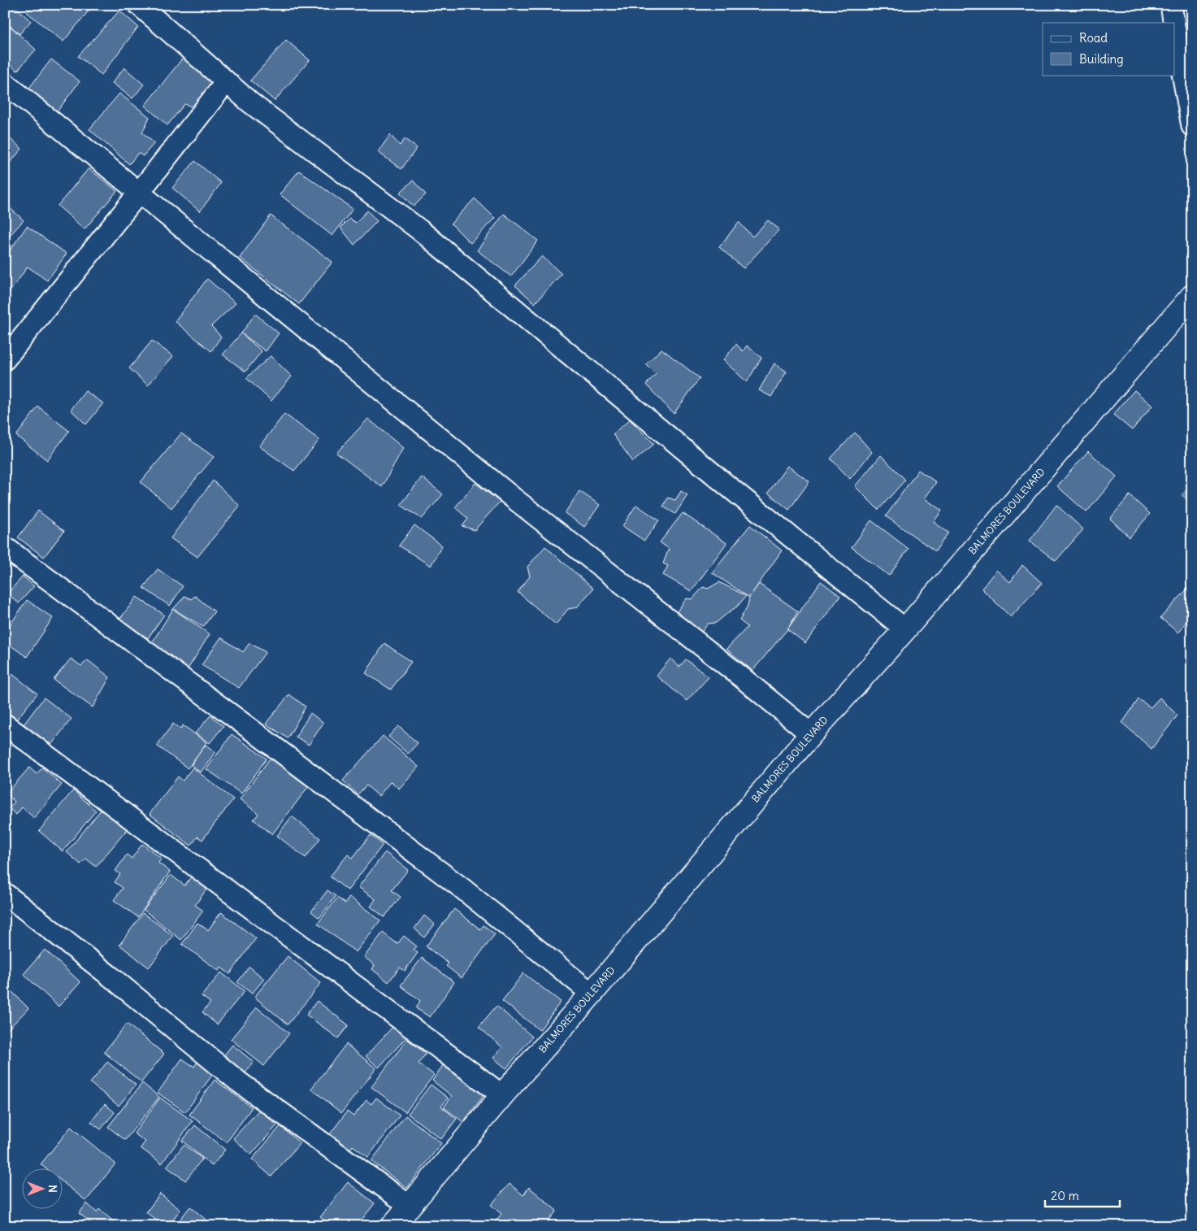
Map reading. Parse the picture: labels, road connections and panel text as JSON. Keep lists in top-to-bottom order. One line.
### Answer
{"streets":{"street":["BALMORES BOULEVARD"]},"legend":["Road","Building"],"scale_bar":"20 m","north":"right"}
